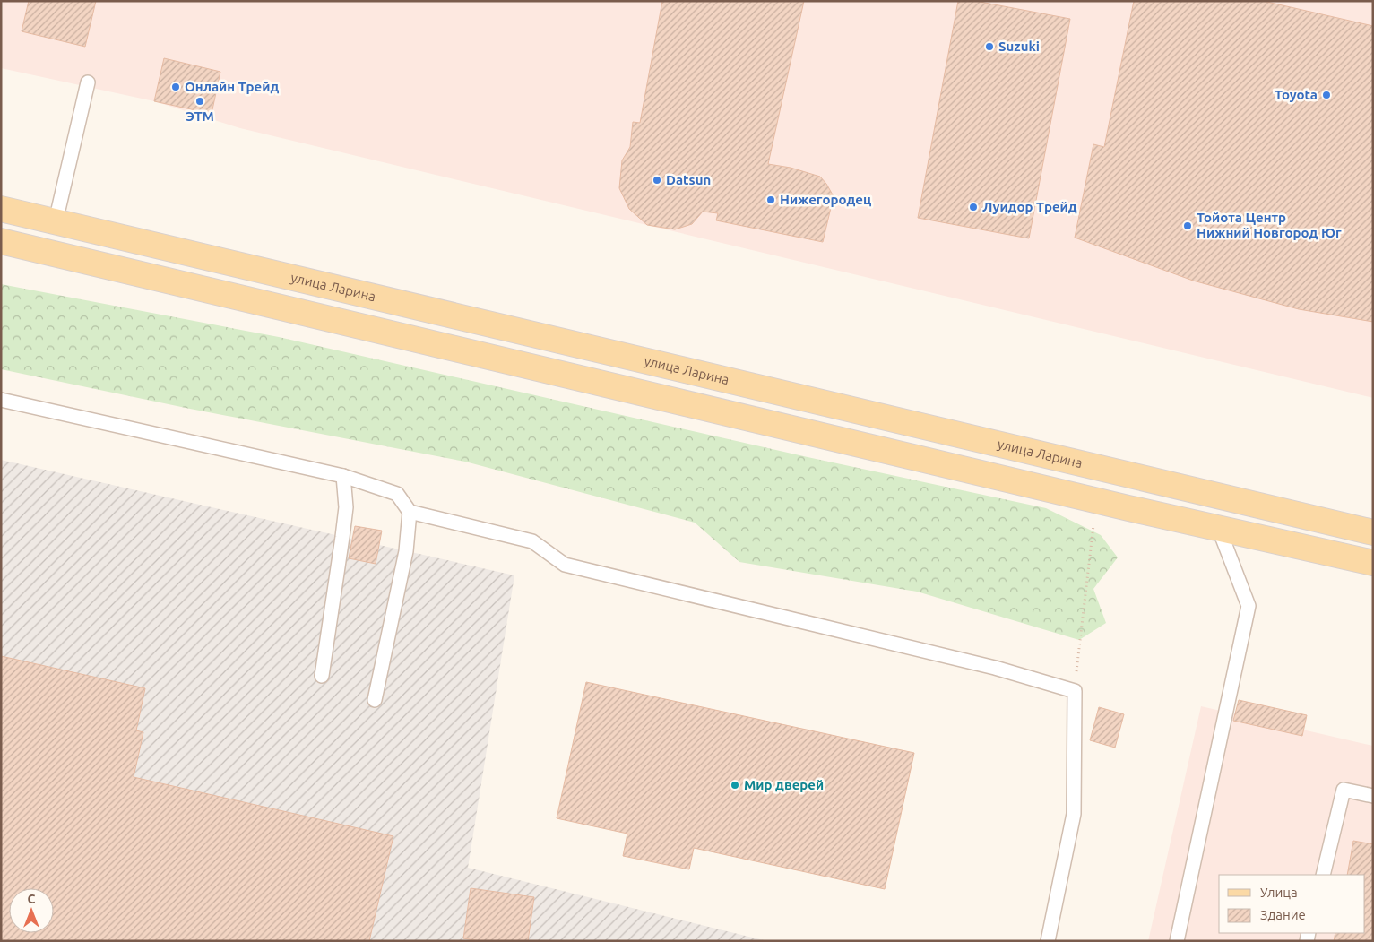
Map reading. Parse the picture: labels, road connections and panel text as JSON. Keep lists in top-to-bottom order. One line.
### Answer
{"streets":{"main road":["улица Ларина"]},"places":["Suzuki","Онлайн Трейд","Toyota","ЭТМ","Datsun","Нижегородец","Луидор Трейд","Тойота Центр Нижний Новгород Юг","Мир дверей"],"legend":["Улица","Здание"],"north":"top"}
